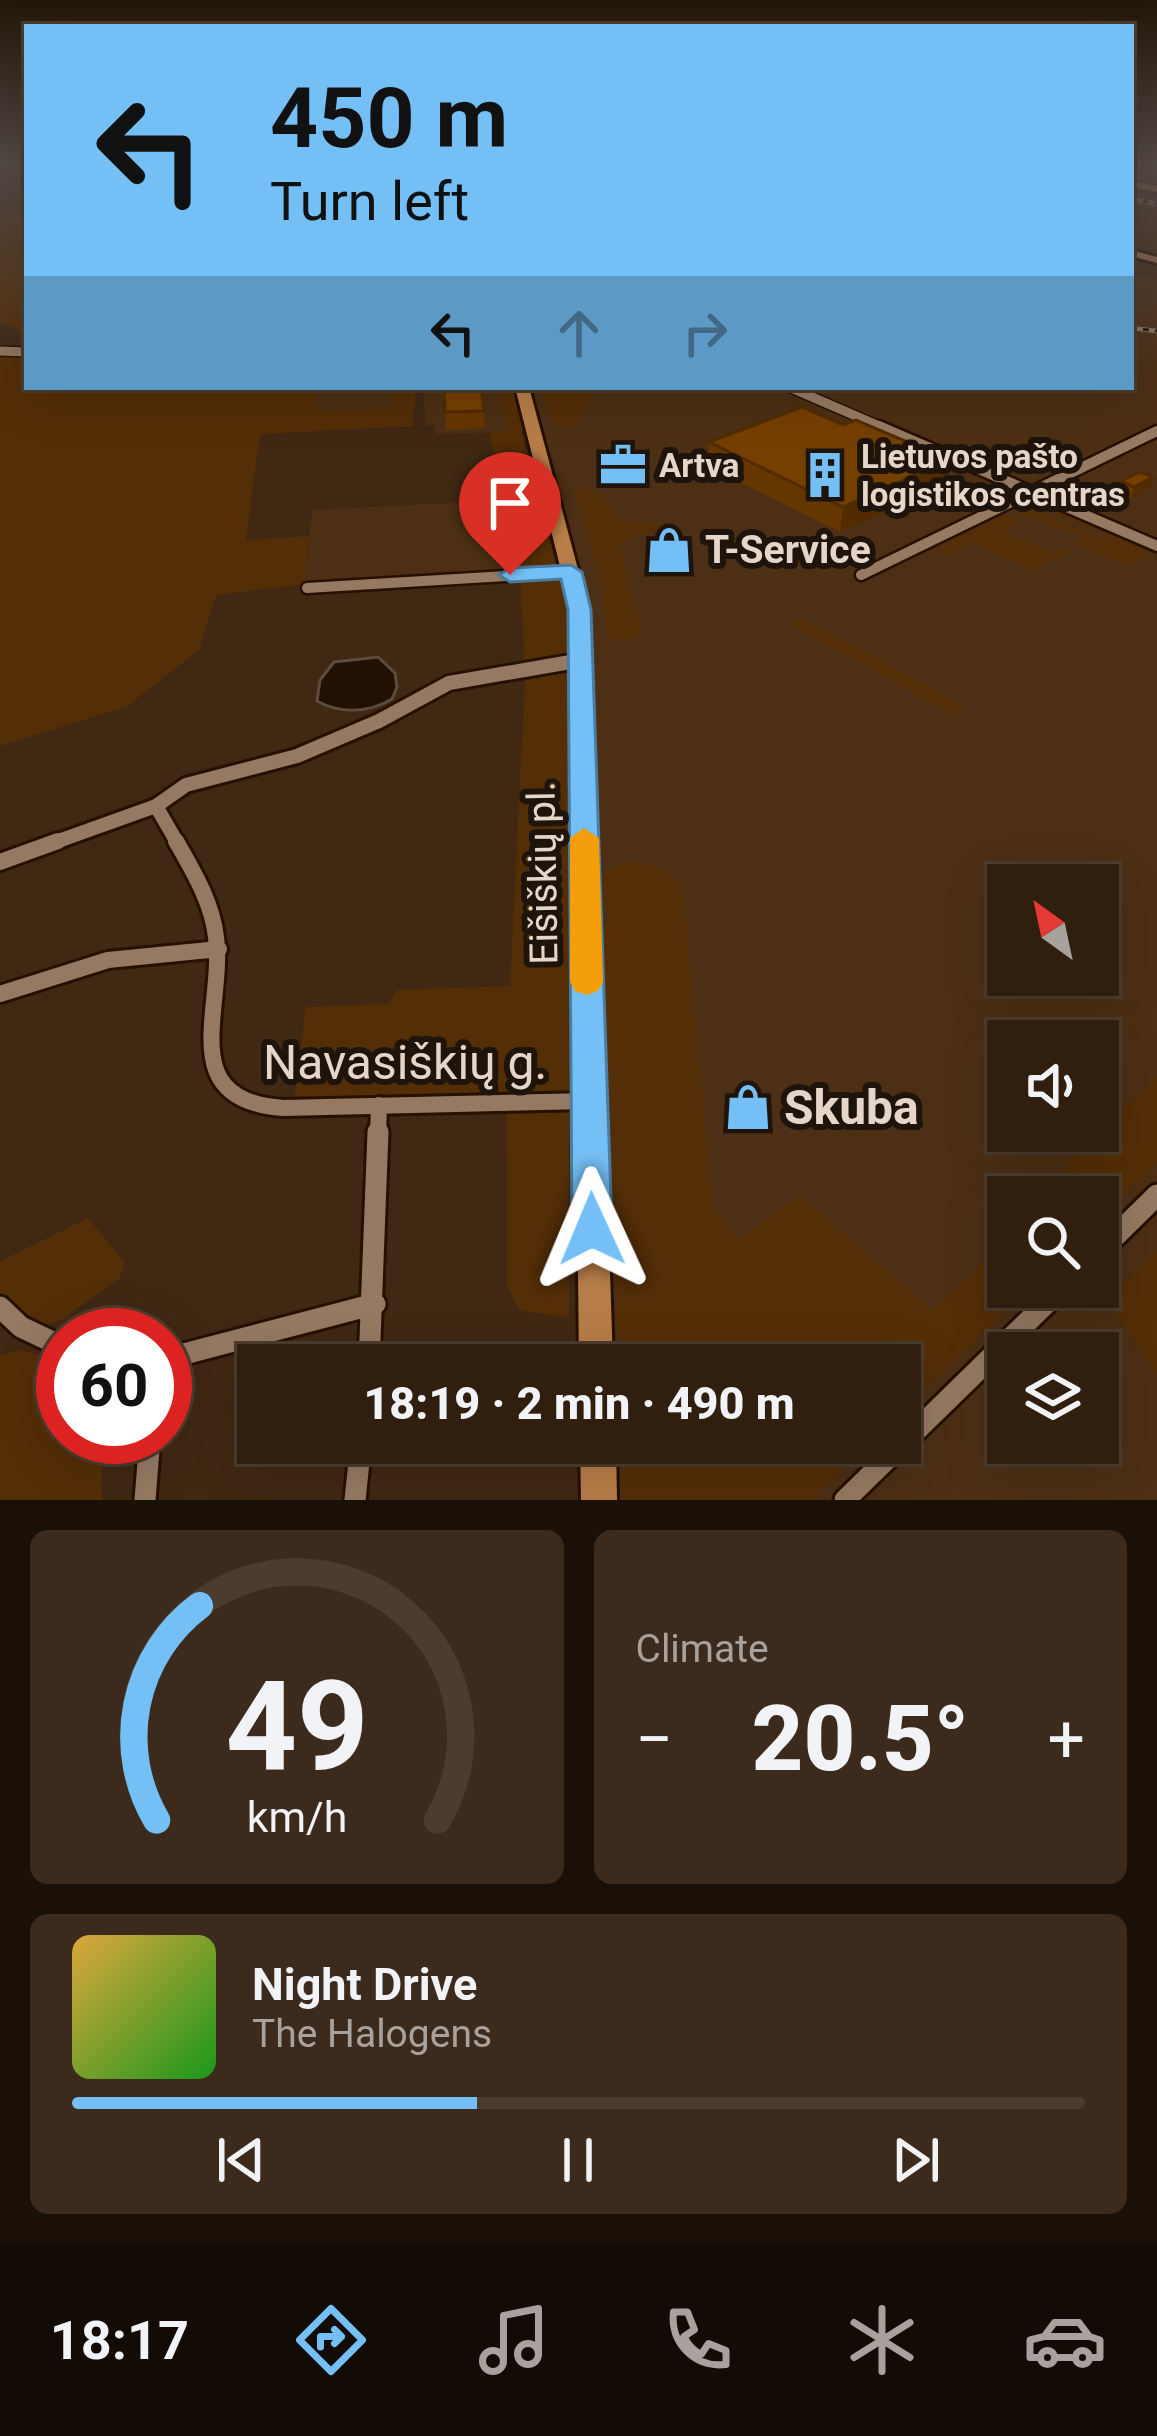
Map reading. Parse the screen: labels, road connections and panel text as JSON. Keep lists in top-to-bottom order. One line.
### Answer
{"streets":{"main road":["Eišiškių pl."],"street":["Navasiškių g."]},"crossings":[["Eišiškių pl.","Navasiškių g."]],"places":{"office":["Artva"],"building":["Lietuvos pašto logistikos centras"],"shop":["T-Service","Skuba"]},"north":"top left","page":{"turn":["450 m","Turn left"],"limit":"60","trip":"18:19 · 2 min · 490 m","tile":"Climate","heat":["−","20.5°","+"],"song":["Night Drive","The Halogens"],"tabs":"18:17","gauge":["49","km/h"]}}
